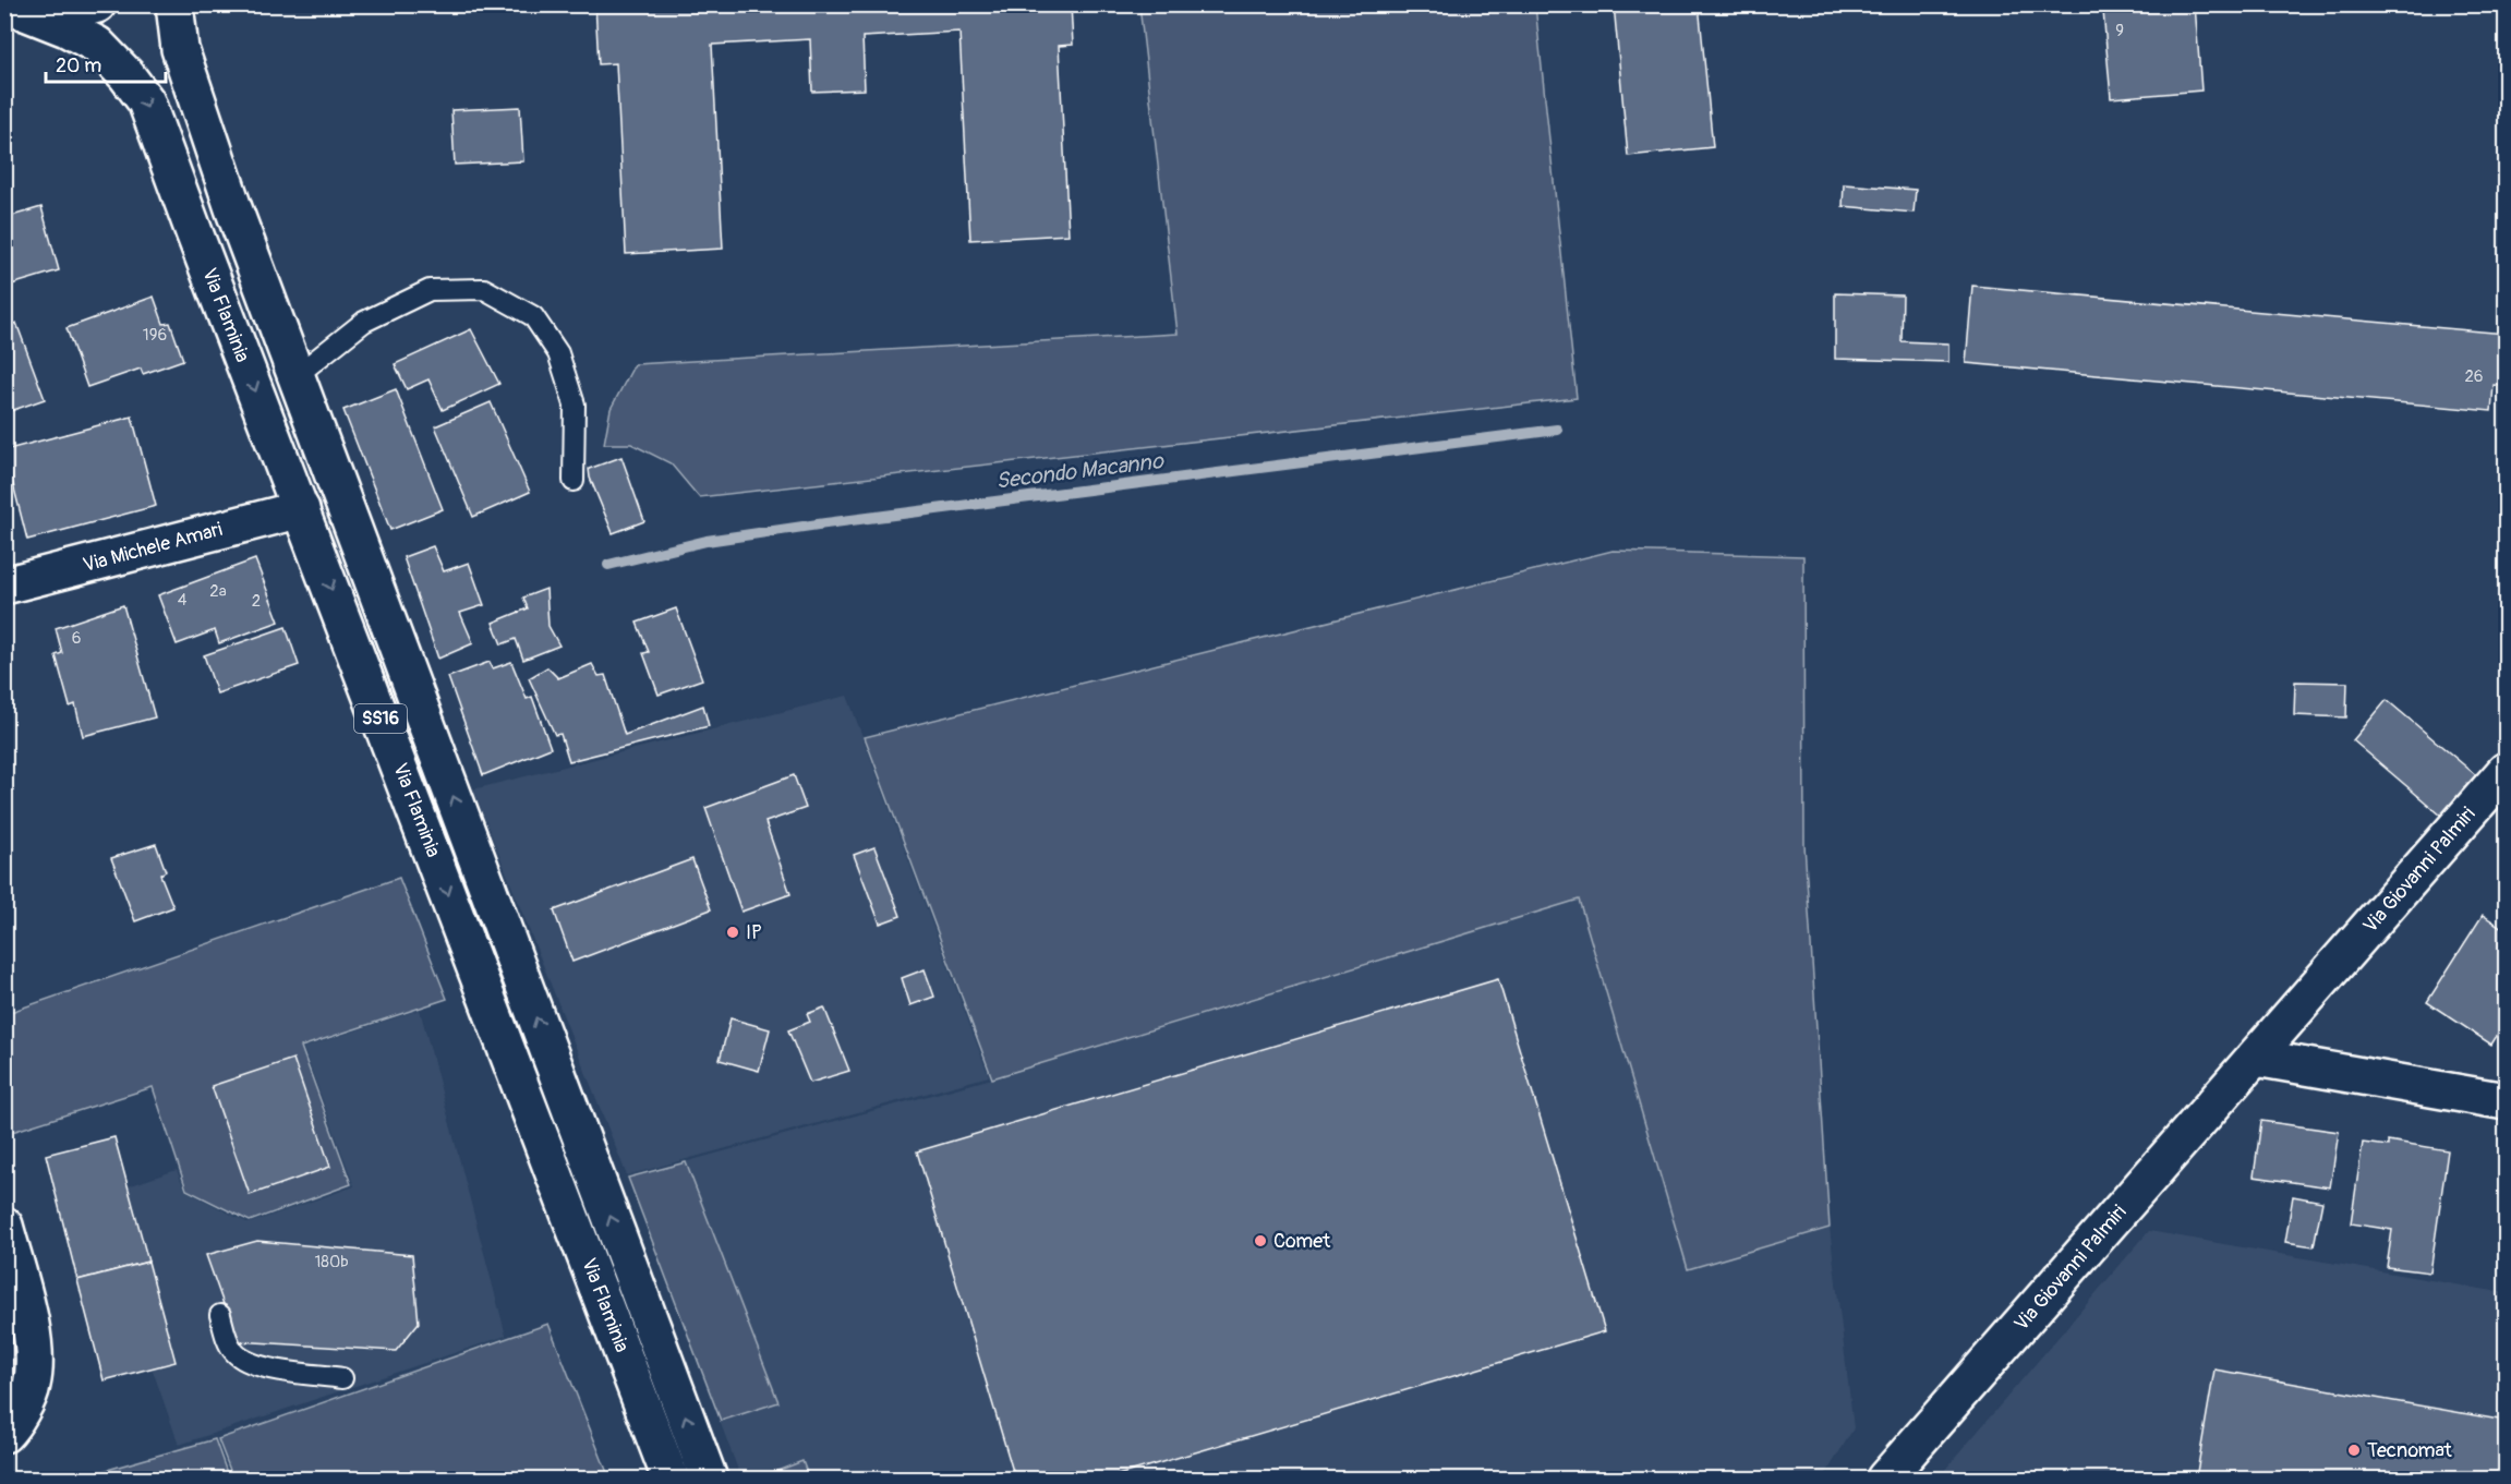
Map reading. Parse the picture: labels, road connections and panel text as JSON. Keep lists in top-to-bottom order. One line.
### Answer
{"streets":{"main road":["Via Flaminia","Via Michele Amari","SS16","Via Giovanni Palmiri"]},"crossings":[["Via Flaminia","Via Michele Amari"],["Via Flaminia","SS16"]],"water":["Secondo Macanno"],"places":["IP","Comet","Tecnomat"],"house_numbers":["9","196","26","2a","4","2","6","180b"],"scale_bar":"20 m"}
